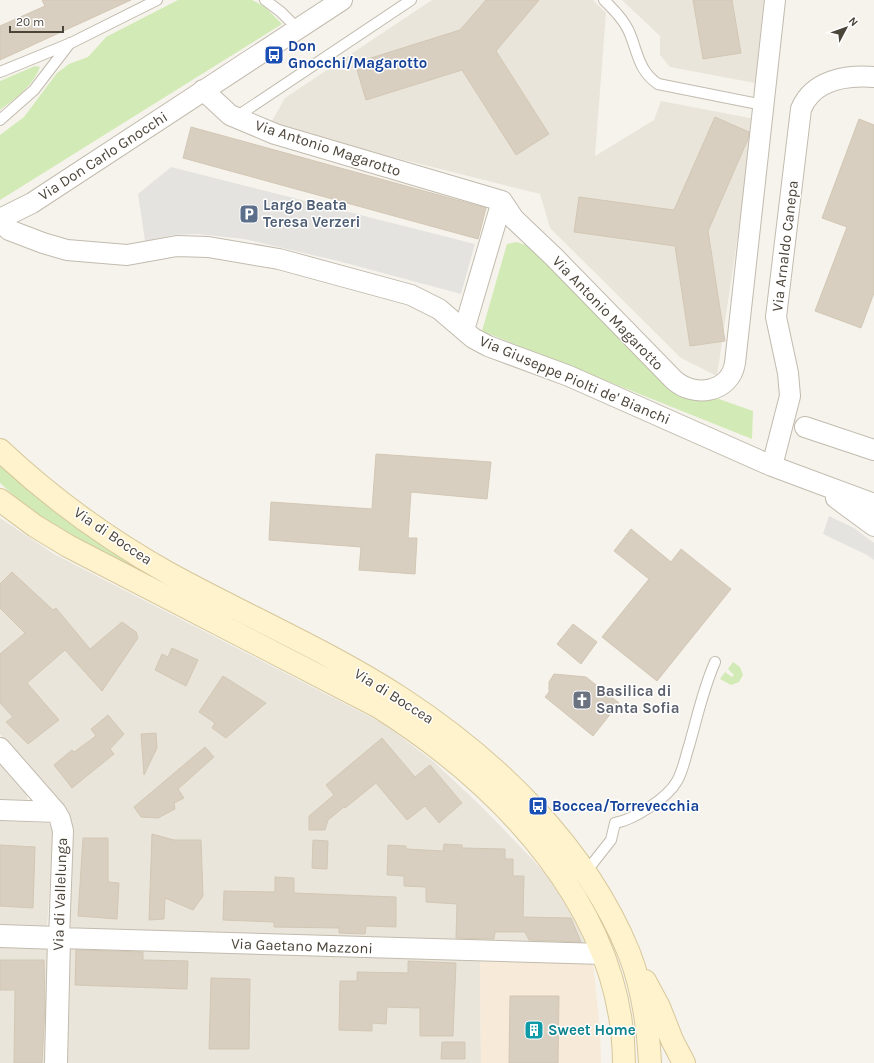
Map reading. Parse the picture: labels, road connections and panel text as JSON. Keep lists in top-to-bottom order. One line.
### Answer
{"streets":{"main road":["Via di Boccea"],"street":["Via Antonio Magarotto","Via Don Carlo Gnocchi","Via Arnaldo Canepa","Via Giuseppe Piolti de' Bianchi","Via di Vallelunga","Via Gaetano Mazzoni"]},"crossings":[["Via Don Carlo Gnocchi","Via Giuseppe Piolti de' Bianchi"],["Via Arnaldo Canepa","Via Giuseppe Piolti de' Bianchi"],["Via di Boccea","Via Gaetano Mazzoni"],["Via di Vallelunga","Via Gaetano Mazzoni"]],"places":{"bus stop":["Don Gnocchi/Magarotto","Boccea/Torrevecchia"],"parking":["Largo Beata Teresa Verzeri"],"church":["Basilica di Santa Sofia"],"building":["Sweet Home"]},"scale_bar":"20 m","north":"top right"}
